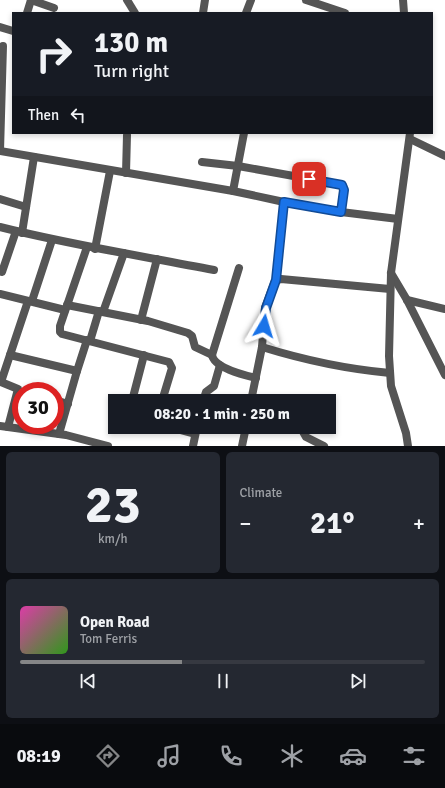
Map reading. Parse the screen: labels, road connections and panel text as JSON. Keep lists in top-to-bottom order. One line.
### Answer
{"page":{"turn":["130 m","Turn right"],"then":"Then","limit":"30","trip":"08:20 · 1 min · 250 m","tile":[["23","km/h"],"Climate"],"heat":["−","21°","+"],"song":["Open Road","Tom Ferris"],"tabs":"08:19"}}
